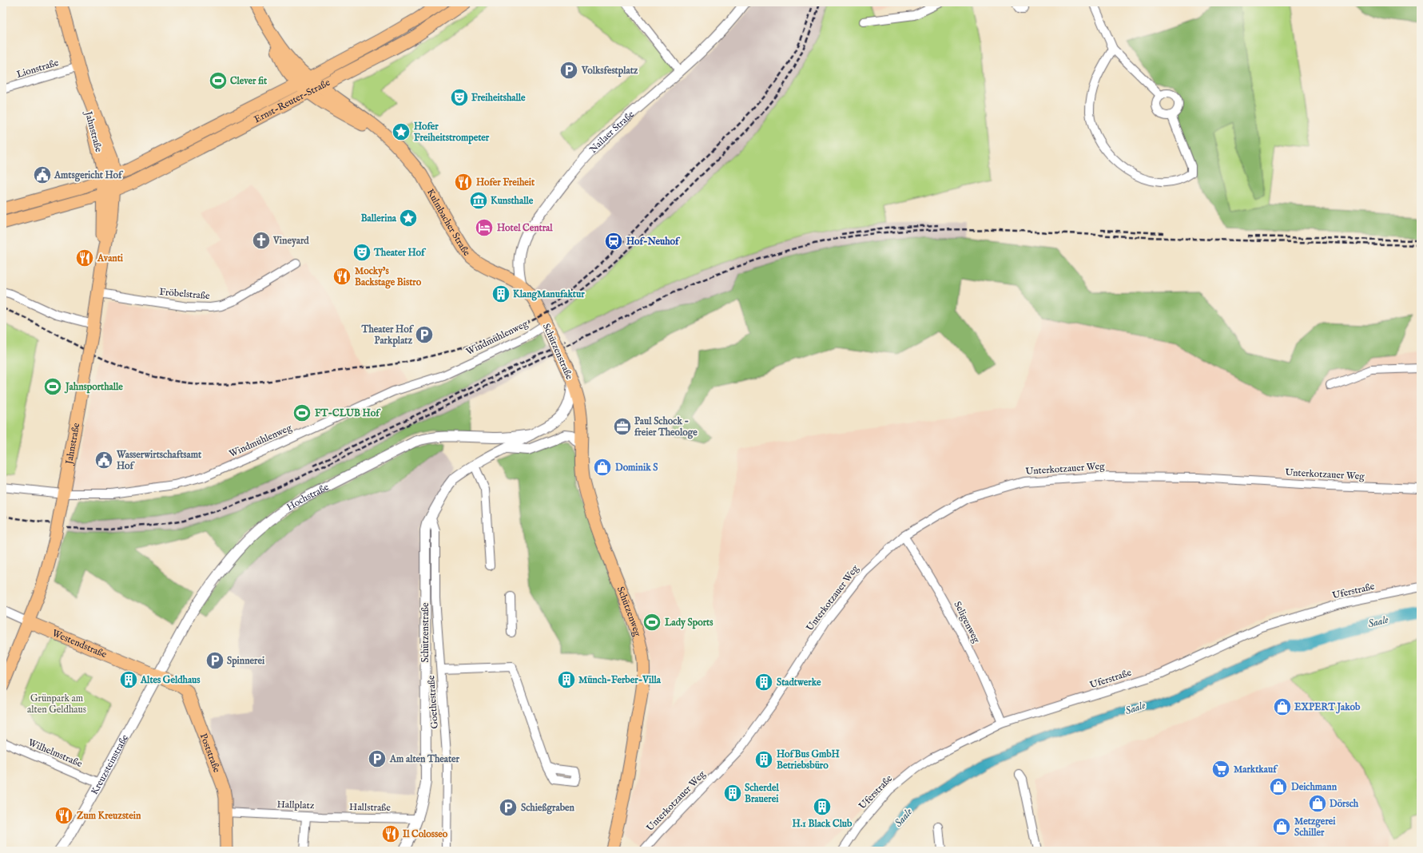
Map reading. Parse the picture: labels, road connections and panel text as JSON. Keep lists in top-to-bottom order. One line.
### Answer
{"streets":{"main road":["Ernst-Reuter-Straße","Jahnstraße","Kulmbacher Straße","Schützenstraße","Schützenweg","Westendstraße","Poststraße"],"street":["Lionstraße","Nailaer Straße","Fröbelstraße","Windmühlenweg","Unterkotzauer Weg","Hochstraße","Uferstraße","Seligenweg","Goethestraße","Wilhelmstraße","Kreuzsteinstraße","Hallplatz","Hallstraße"]},"crossings":[["Lionstraße","Jahnstraße"],["Ernst-Reuter-Straße","Jahnstraße"],["Ernst-Reuter-Straße","Kulmbacher Straße"],["Jahnstraße","Fröbelstraße"],["Jahnstraße","Windmühlenweg"],["Jahnstraße","Westendstraße"],["Nailaer Straße","Kulmbacher Straße"],["Nailaer Straße","Schützenstraße"],["Kulmbacher Straße","Schützenstraße"],["Windmühlenweg","Schützenstraße"],["Schützenstraße","Hochstraße"],["Schützenstraße","Schützenweg"],["Schützenstraße","Goethestraße"],["Schützenstraße","Hallstraße"],["Unterkotzauer Weg","Seligenweg"],["Hochstraße","Westendstraße"],["Hochstraße","Poststraße"],["Hochstraße","Kreuzsteinstraße"],["Uferstraße","Seligenweg"],["Westendstraße","Poststraße"],["Westendstraße","Kreuzsteinstraße"],["Wilhelmstraße","Kreuzsteinstraße"],["Poststraße","Kreuzsteinstraße"],["Poststraße","Hallplatz"],["Hallplatz","Hallstraße"]],"water":["Saale"],"parks":["Grünpark am alten Geldhaus"],"places":{"parking":["Volksfestplatz","Theater Hof Parkplatz","Spinnerei","Am alten Theater","Schießgraben"],"sports":["Clever fit","Jahnsporthalle","FT-CLUB Hof","Lady Sports"],"theatre":["Freiheitshalle","Theater Hof"],"place":["Hofer Freiheitstrompeter","Ballerina"],"public building":["Amtsgericht Hof","Wasserwirtschaftsamt Hof"],"restaurant":["Hofer Freiheit","Avanti","Mocky’s Backstage Bistro","Zum Kreuzstein","Il Colosseo"],"museum":["Kunsthalle"],"hotel":["Hotel Central"],"church":["Vineyard"],"station":["Hof-Neuhof"],"building":["KlangManufaktur","Altes Geldhaus","Münch-Ferber-Villa","Stadtwerke","HofBus GmbH Betriebsbüro","Scherdel Brauerei","H.1 Black Club"],"office":["Paul Schock - freier Theologe"],"shop":["Dominik S","EXPERT Jakob","Deichmann","Dörsch","Metzgerei Schiller"],"supermarket":["Marktkauf"]}}
